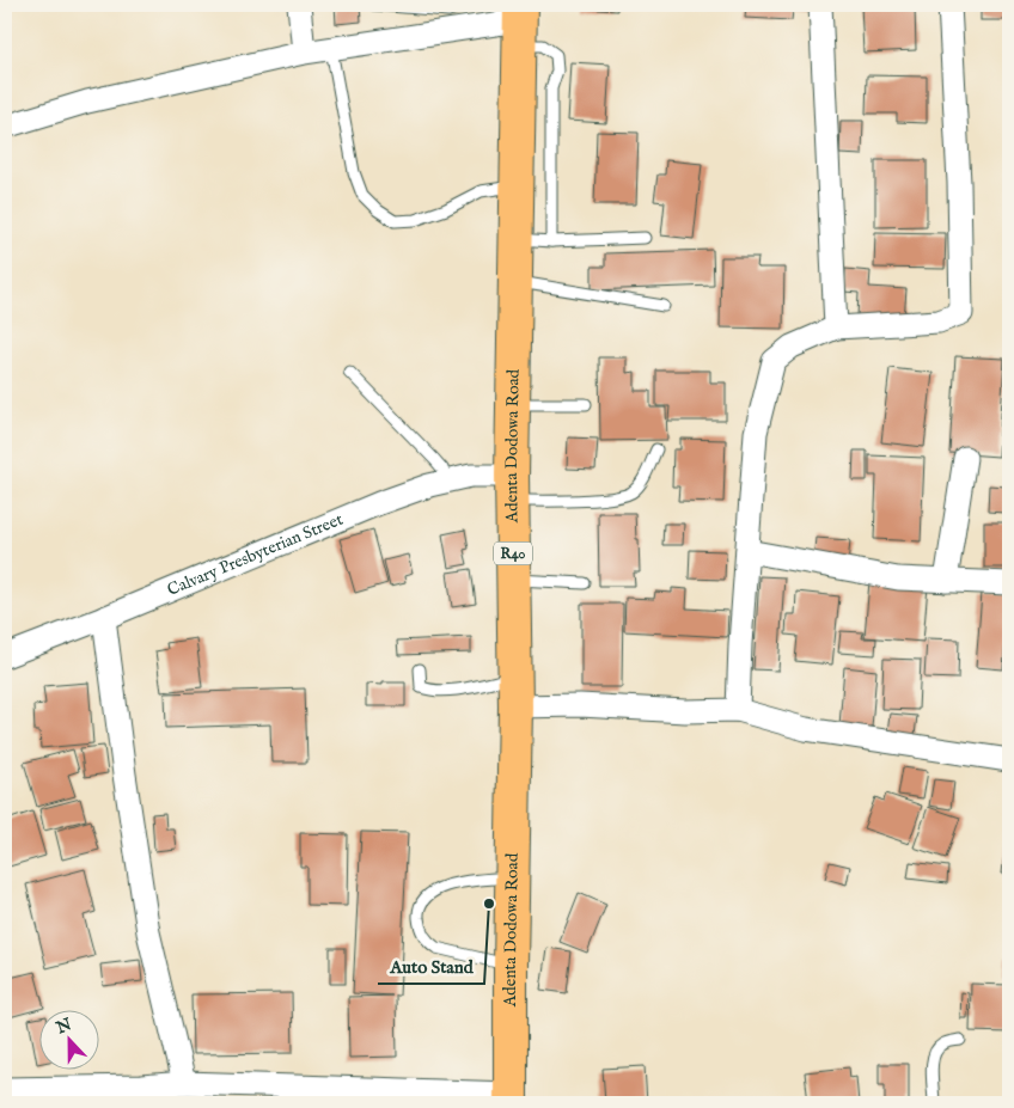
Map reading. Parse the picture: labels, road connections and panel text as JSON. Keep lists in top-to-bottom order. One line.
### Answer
{"streets":{"main road":["Adenta Dodowa Road","R40"],"street":["Calvary Presbyterian Street"]},"crossings":[["Adenta Dodowa Road","Calvary Presbyterian Street"]],"places":["Auto Stand"],"north":"top"}
